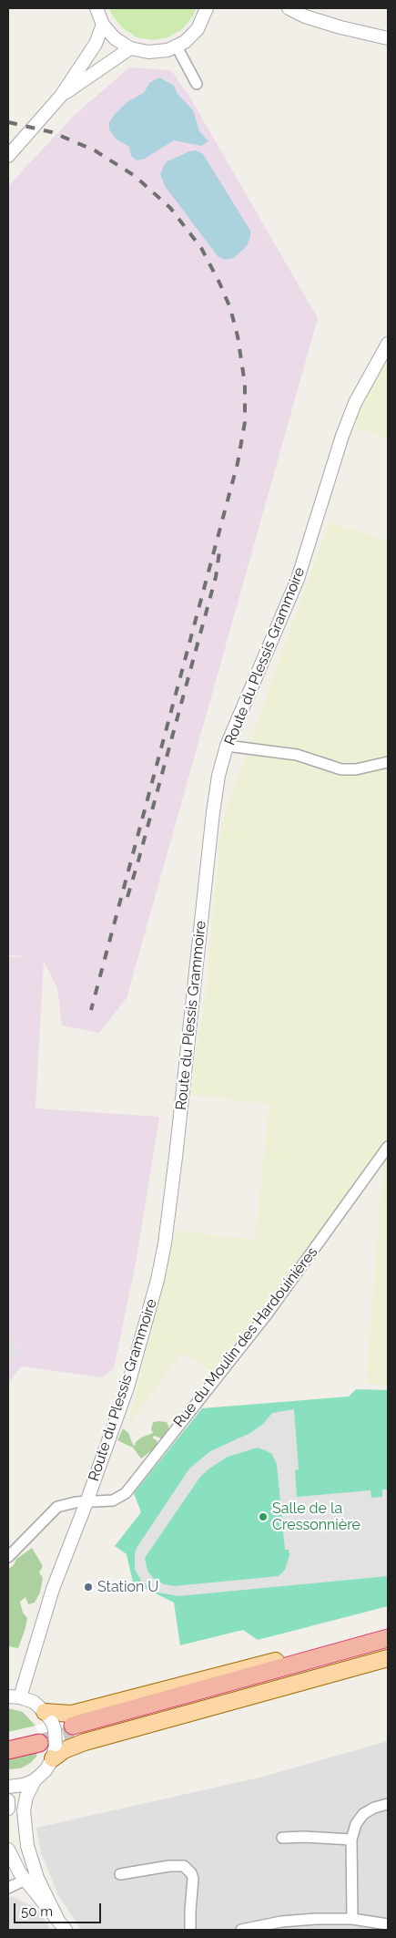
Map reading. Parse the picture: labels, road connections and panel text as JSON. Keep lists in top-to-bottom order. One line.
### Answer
{"streets":{"street":["Route du Plessis Grammoire","Rue du Moulin des Hardouinières"]},"crossings":[["Route du Plessis Grammoire","Rue du Moulin des Hardouinières"]],"places":["Salle de la Cressonnière","Station U"],"scale_bar":"50 m"}
